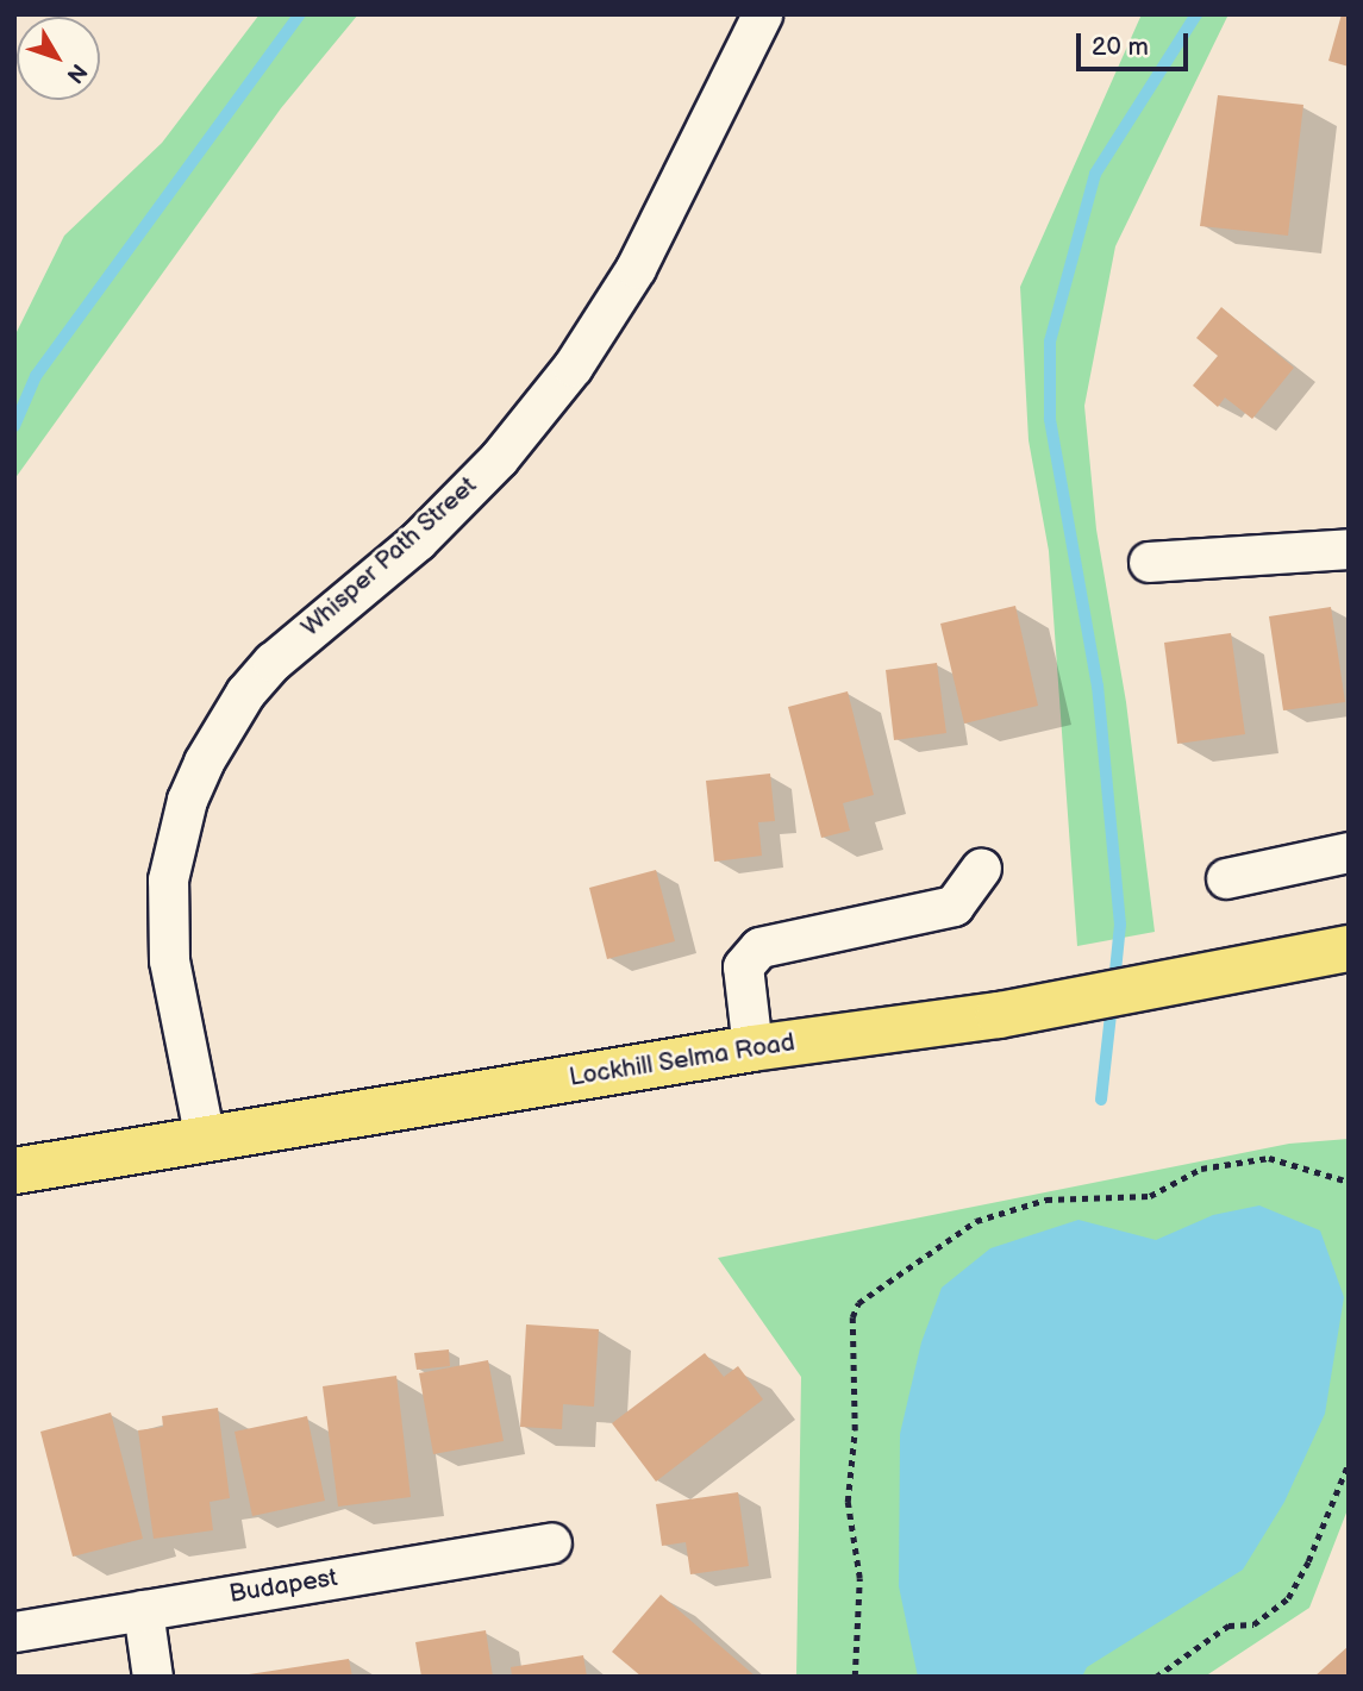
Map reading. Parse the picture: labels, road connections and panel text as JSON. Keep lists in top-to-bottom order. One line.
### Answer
{"streets":{"main road":["Lockhill Selma Road"],"street":["Whisper Path Street","Budapest"]},"crossings":[["Whisper Path Street","Lockhill Selma Road"]],"scale_bar":"20 m","north":"bottom right"}
